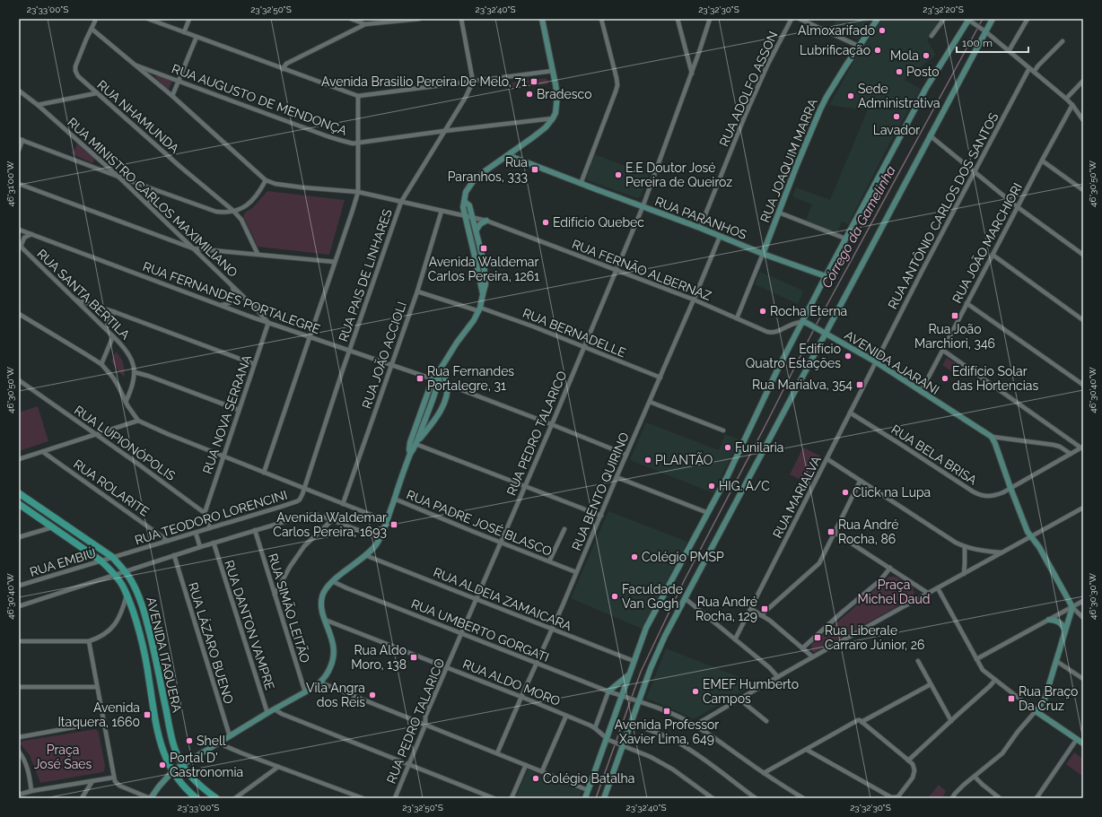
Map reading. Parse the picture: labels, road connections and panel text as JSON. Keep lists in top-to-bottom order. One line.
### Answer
{"streets":{"main road":["AVENIDA ITAQUERA"],"street":["RUA ADOLFO ASSON","RUA AUGUSTO DE MENDONÇA","RUA NHAMUNDA","RUA JOAQUIM MARRA","RUA MINISTRO CARLOS MAXIMILIANO","RUA ANTÔNIO CARLOS DOS SANTOS","RUA PARANHOS","RUA JOÃO MARCHIORI","RUA FERNÃO ALBERNAZ","RUA PAIS DE LINHARES","RUA SANTA BERTILA","RUA FERNANDES PORTALEGRE","RUA BERNADELLE","RUA JOÃO ACCIOLI","AVENIDA AJARANI","RUA NOVA SERRANA","RUA PEDRO TALARICO","RUA LUPIONÓPOLIS","RUA BELA BRISA","RUA ROLARITE","RUA BENTO QUIRINO","RUA MARIALVA","RUA TEODORO LORENCINI","RUA PADRE JOSÉ BLASCO","RUA EMBIÚ","RUA ALDEIA ZAMAICARA","RUA SIMÃO LEITÃO","RUA DANTON VAMPRE","RUA UMBERTO GORGATI","RUA LÁZARO BUENO","RUA ALDO MORO"]},"crossings":[["RUA ADOLFO ASSON","RUA PARANHOS"],["RUA AUGUSTO DE MENDONÇA","RUA PAIS DE LINHARES"],["RUA JOAQUIM MARRA","RUA PARANHOS"],["RUA JOAQUIM MARRA","RUA FERNÃO ALBERNAZ"],["RUA MINISTRO CARLOS MAXIMILIANO","RUA FERNANDES PORTALEGRE"],["RUA MINISTRO CARLOS MAXIMILIANO","RUA NOVA SERRANA"],["RUA ANTÔNIO CARLOS DOS SANTOS","AVENIDA AJARANI"],["RUA ANTÔNIO CARLOS DOS SANTOS","RUA MARIALVA"],["RUA PARANHOS","RUA PEDRO TALARICO"],["RUA PARANHOS","RUA BENTO QUIRINO"],["RUA JOÃO MARCHIORI","AVENIDA AJARANI"],["RUA FERNÃO ALBERNAZ","RUA PAIS DE LINHARES"],["RUA FERNÃO ALBERNAZ","RUA JOÃO ACCIOLI"],["RUA FERNÃO ALBERNAZ","AVENIDA AJARANI"],["RUA FERNÃO ALBERNAZ","RUA PEDRO TALARICO"],["RUA FERNÃO ALBERNAZ","RUA BENTO QUIRINO"],["RUA PAIS DE LINHARES","RUA FERNANDES PORTALEGRE"],["RUA PAIS DE LINHARES","RUA TEODORO LORENCINI"],["RUA FERNANDES PORTALEGRE","RUA JOÃO ACCIOLI"],["RUA FERNANDES PORTALEGRE","RUA NOVA SERRANA"],["RUA FERNANDES PORTALEGRE","RUA PEDRO TALARICO"],["RUA FERNANDES PORTALEGRE","RUA BENTO QUIRINO"],["RUA BERNADELLE","RUA JOÃO ACCIOLI"],["RUA BERNADELLE","RUA PEDRO TALARICO"],["RUA BERNADELLE","RUA BENTO QUIRINO"],["RUA JOÃO ACCIOLI","RUA TEODORO LORENCINI"],["AVENIDA AJARANI","RUA MARIALVA"],["RUA NOVA SERRANA","RUA LUPIONÓPOLIS"],["RUA PEDRO TALARICO","RUA PADRE JOSÉ BLASCO"],["RUA PEDRO TALARICO","RUA ALDEIA ZAMAICARA"],["RUA PEDRO TALARICO","RUA UMBERTO GORGATI"],["RUA PEDRO TALARICO","RUA ALDO MORO"],["RUA BELA BRISA","RUA MARIALVA"],["RUA ROLARITE","RUA TEODORO LORENCINI"],["RUA BENTO QUIRINO","RUA PADRE JOSÉ BLASCO"],["RUA BENTO QUIRINO","RUA ALDEIA ZAMAICARA"],["RUA BENTO QUIRINO","RUA UMBERTO GORGATI"],["RUA BENTO QUIRINO","RUA ALDO MORO"],["RUA TEODORO LORENCINI","RUA EMBIÚ"],["RUA TEODORO LORENCINI","RUA SIMÃO LEITÃO"],["RUA TEODORO LORENCINI","RUA DANTON VAMPRE"],["RUA TEODORO LORENCINI","RUA LÁZARO BUENO"],["RUA TEODORO LORENCINI","AVENIDA ITAQUERA"],["RUA EMBIÚ","AVENIDA ITAQUERA"]],"water":["Córrego da Gamelinha"],"parks":["Praça Michel Daud","Praça José Saes"],"places":{"other":["Almoxarifado","Lubrificação","Mola","Posto","Bradesco","Sede Administrativa","Lavador","E.E Doutor José Pereira de Queiroz","Edifício Quebec","Rocha Eterna","Edifício Quatro Estações","Edifício Solar das Hortencias","Funilaria","PLANTÃO","HIG. A/C","Click na Lupa","Colégio PMSP","Faculdade Van Gogh","EMEF Humberto Campos","Vila Angra dos Reis","Shell","Portal D' Gastronomia","Colégio Batalha"],"transit":["Avenida Brasilio Pereira De Melo, 71","Rua Paranhos, 333","Avenida Waldemar Carlos Pereira, 1261","Rua João Marchiori, 346","Rua Fernandes Portalegre, 31","Rua Marialva, 354","Avenida Waldemar Carlos Pereira, 1693","Rua André Rocha, 86","Rua André Rocha, 129","Rua Liberale Carraro Júnior, 26","Rua Aldo Moro, 138","Rua Braço Da Cruz","Avenida Professor Xavier Lima, 649","Avenida Itaquera, 1660"]},"scale_bar":"100 m","coordinates":["23°33'00\"S","23°32'50\"S","23°32'40\"S","23°32'30\"S","23°32'20\"S","46°30'50\"W","46°31'00\"W","46°30'40\"W","46°30'30\"W"]}
